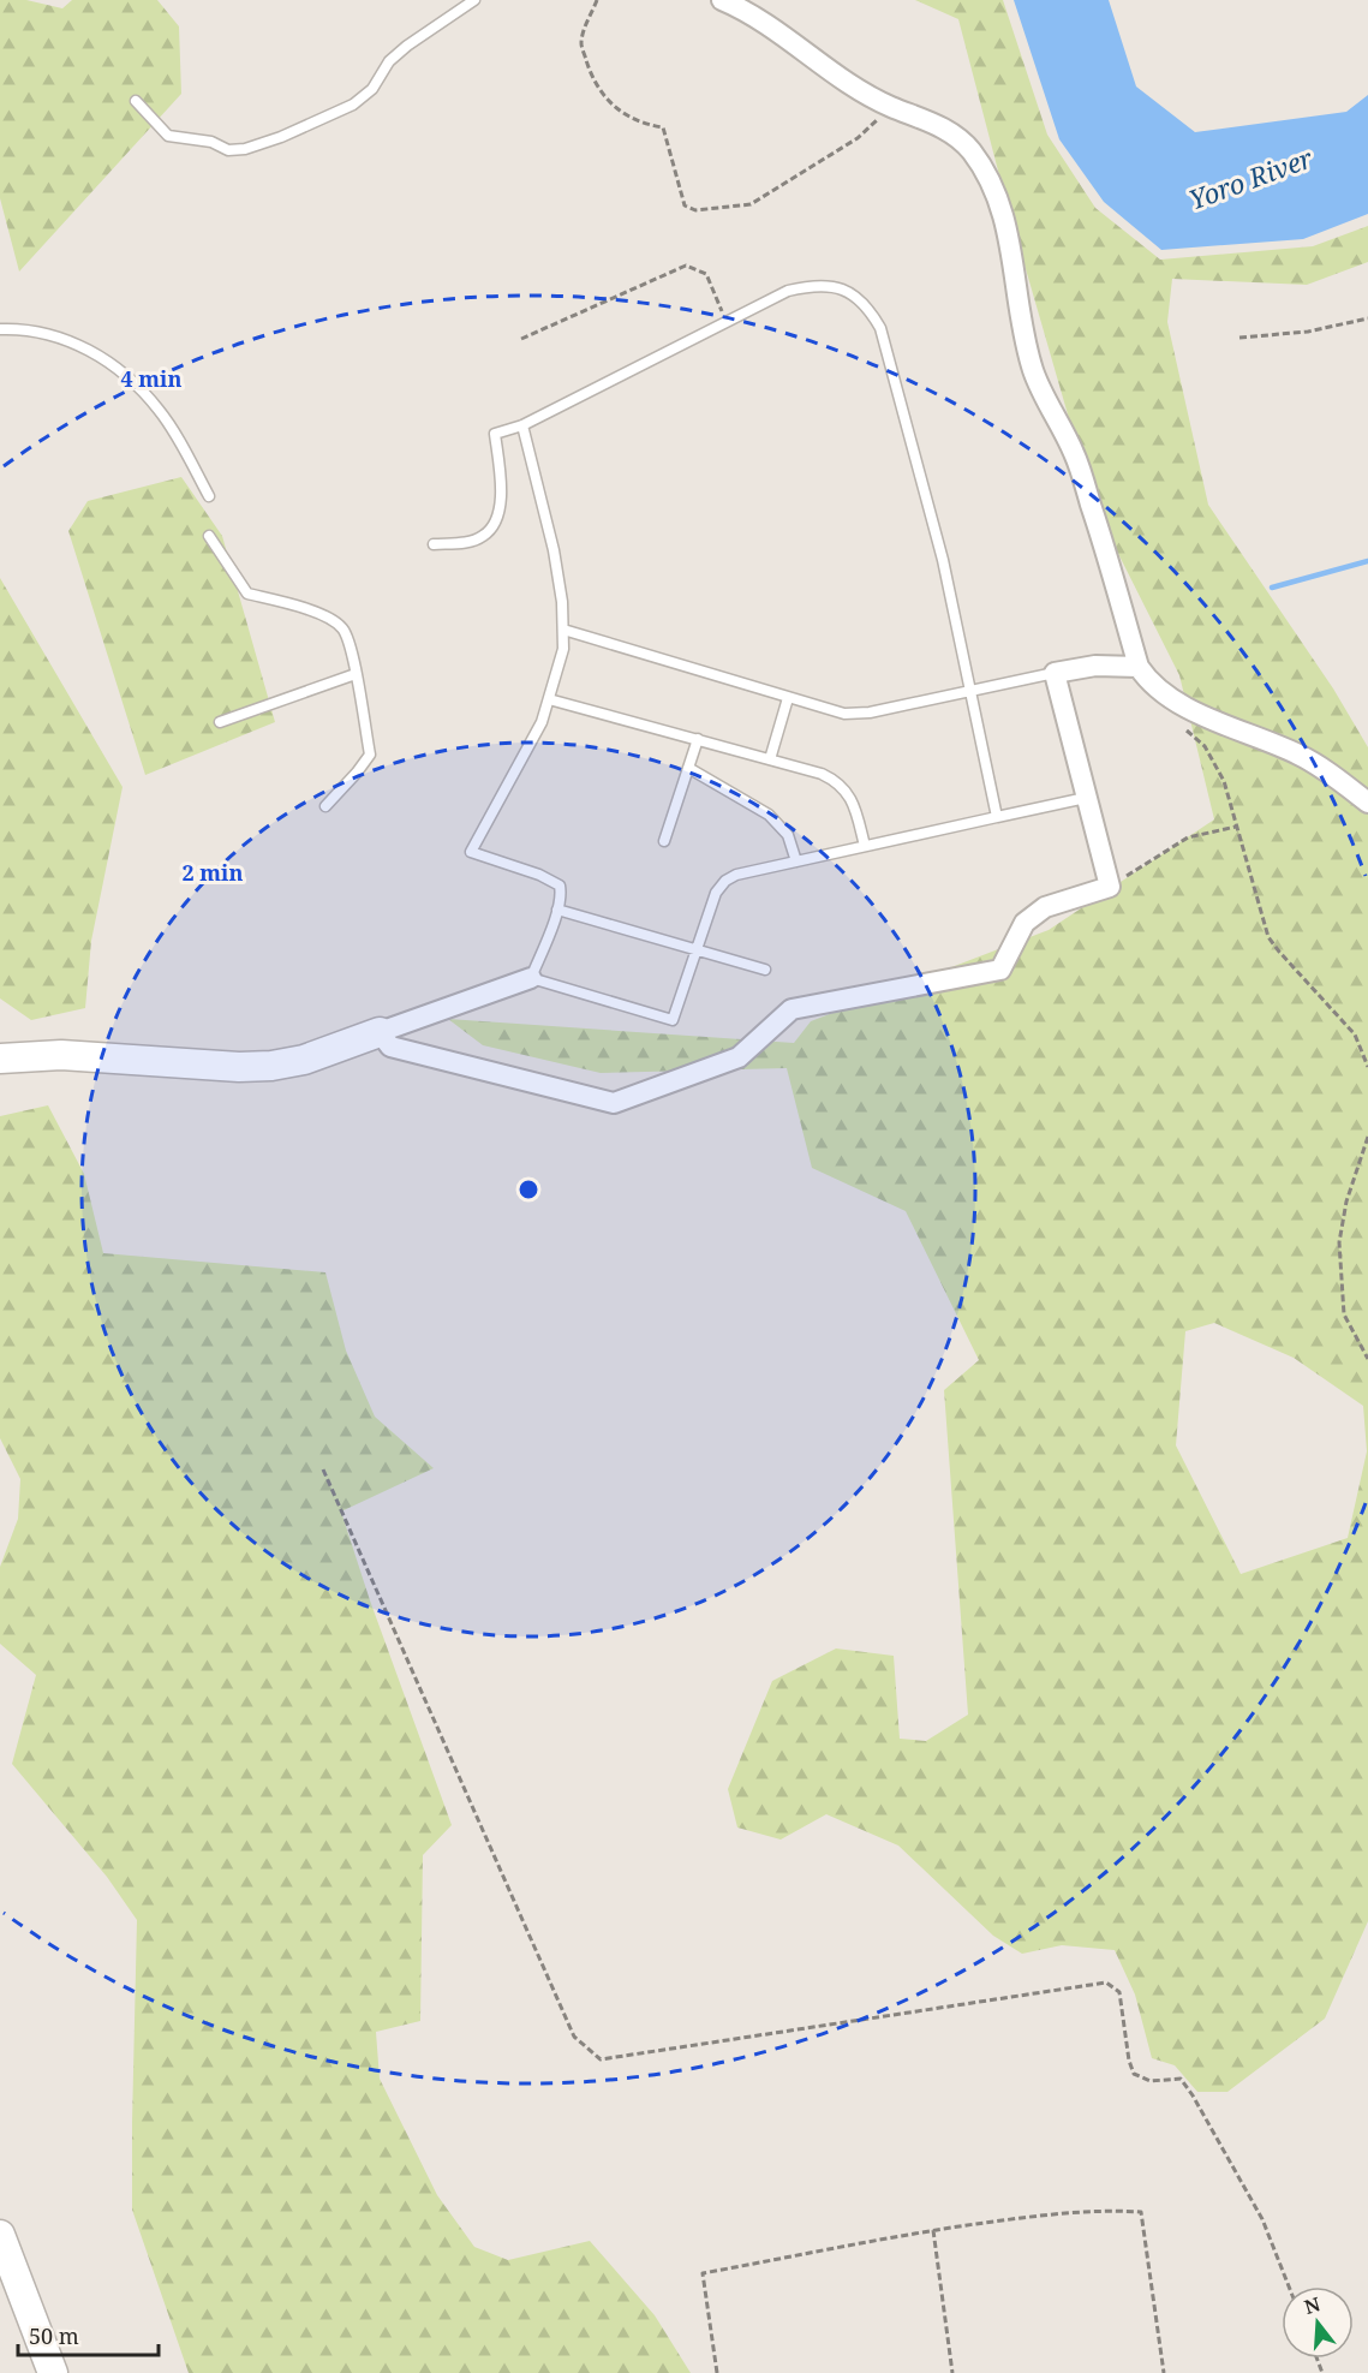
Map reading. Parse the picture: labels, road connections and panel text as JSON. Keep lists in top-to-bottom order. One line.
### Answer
{"water":["Yoro River"],"scale_bar":"50 m","north":"top","rings":["4 min","2 min"]}
